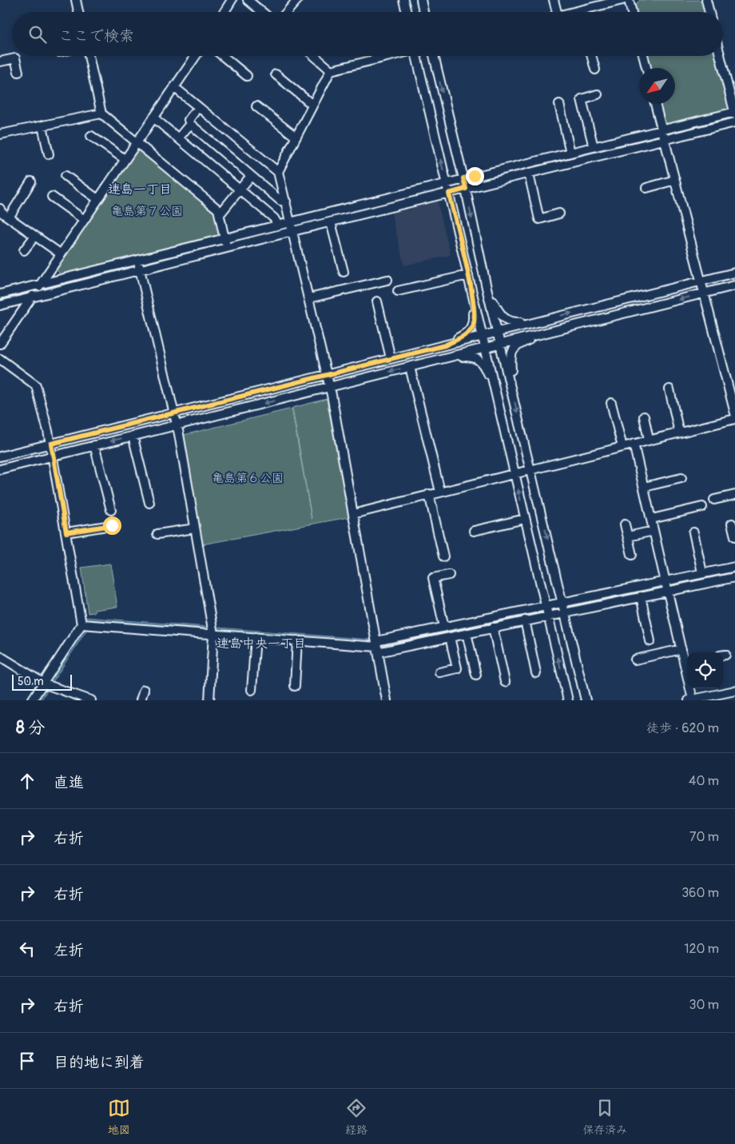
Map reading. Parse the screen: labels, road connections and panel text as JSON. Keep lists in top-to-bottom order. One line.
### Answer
{"districts":["連島一丁目","連島中央一丁目"],"parks":["亀島第７公園","亀島第６公園"],"scale_bar":"50 m","north":"bottom left","page":{"search":"ここで検索","scale":"50 m","heading":["8 分","徒歩 · 620 m"],"list":[["直進","40 m"],["右折","70 m"],["右折","360 m"],["左折","120 m"],["右折","30 m"],"目的地に到着"],"nav":["地図","経路","保存済み"]}}
